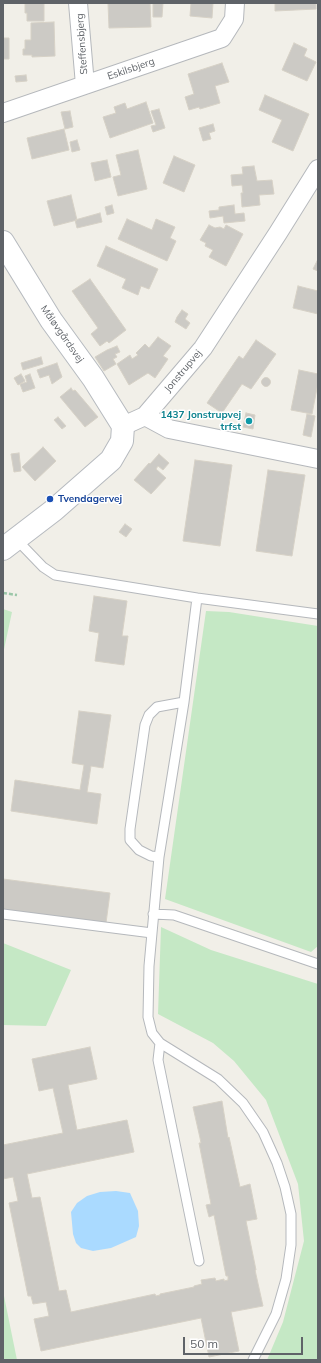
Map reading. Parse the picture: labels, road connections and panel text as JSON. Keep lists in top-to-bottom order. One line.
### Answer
{"streets":{"street":["Steffensbjerg","Eskilsbjerg","Måløvgårdsvej","Jonstrupvej"]},"crossings":[["Steffensbjerg","Eskilsbjerg"],["Måløvgårdsvej","Jonstrupvej"]],"places":["1437 Jonstrupvej trfst","Tvendagervej"],"scale_bar":"50 m"}
